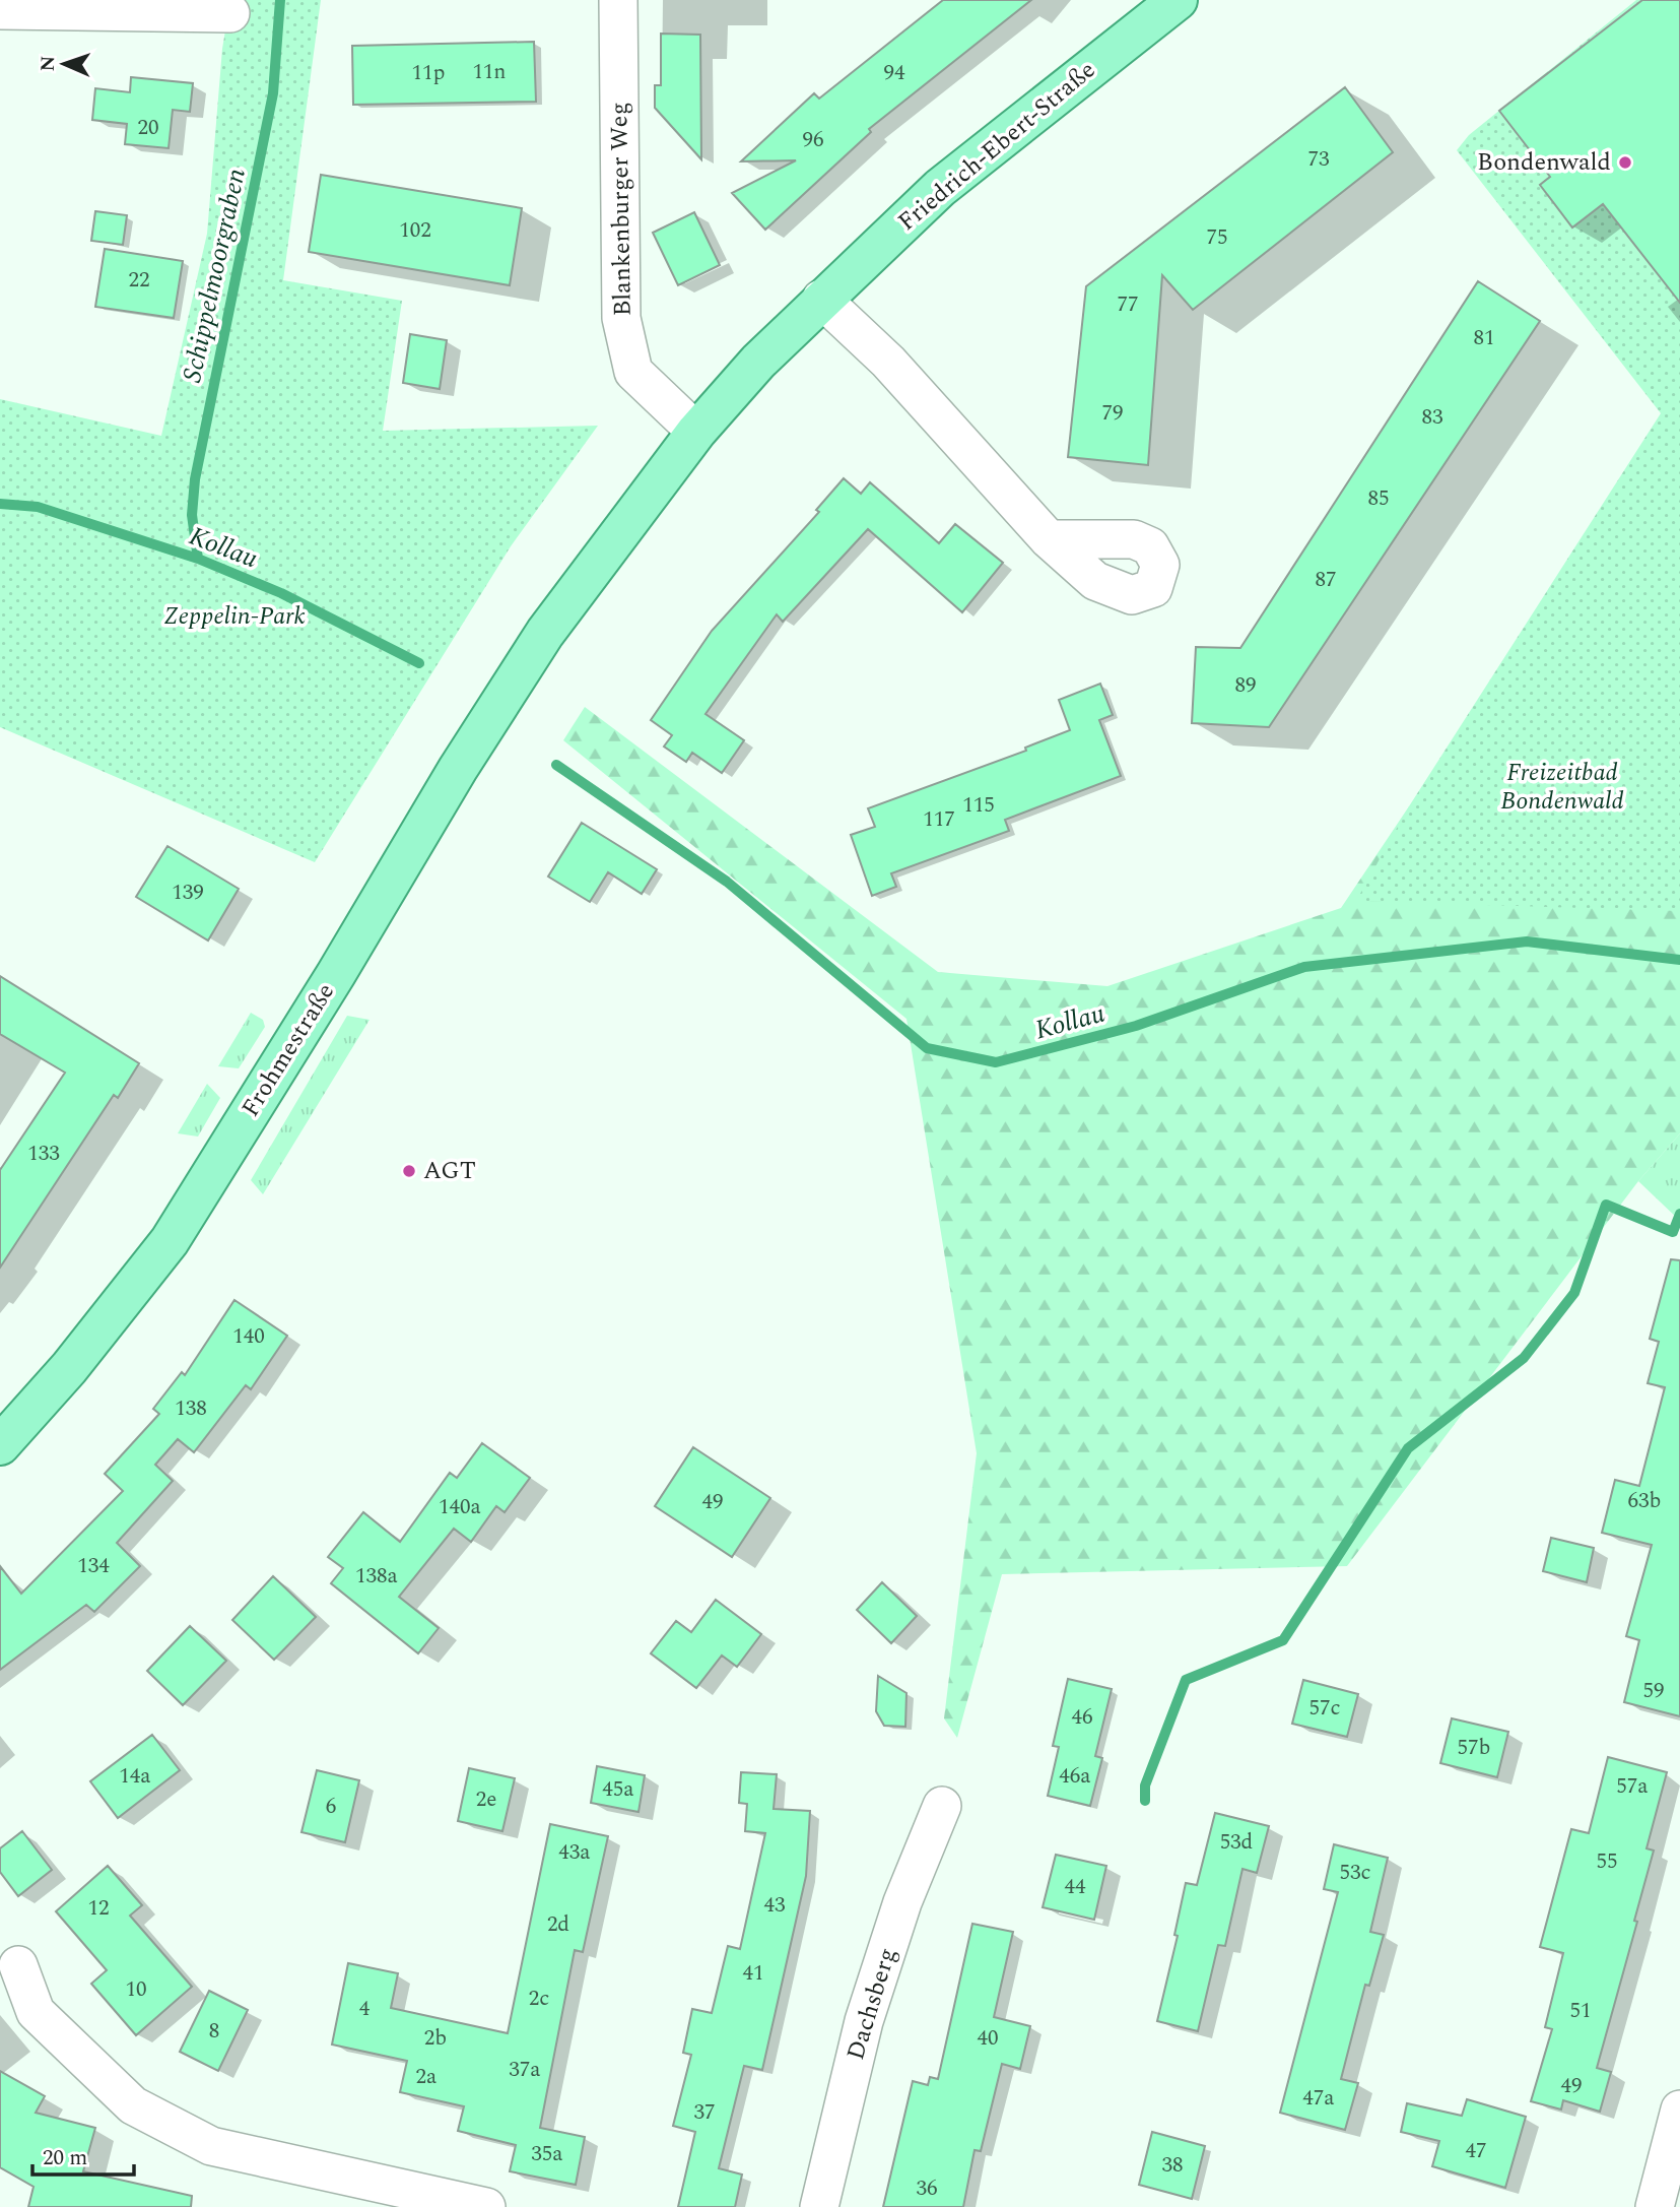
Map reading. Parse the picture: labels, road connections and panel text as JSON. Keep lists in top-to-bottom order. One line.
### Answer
{"streets":{"main road":["Friedrich-Ebert-Straße","Frohmestraße"],"street":["Blankenburger Weg","Dachsberg"]},"crossings":[["Friedrich-Ebert-Straße","Blankenburger Weg"],["Friedrich-Ebert-Straße","Frohmestraße"]],"water":["Schippelmoorgraben","Kollau"],"parks":["Zeppelin-Park","Freizeitbad Bondenwald"],"places":["Bondenwald","AGT"],"house_numbers":["11n","11p","94","20","96","73","102","75","22","77","81","79","83","85","87","89","115","117","139","133","140","138","63b","49","140a","134","138a","59","57c","46","57b","14a","46a","57a","45a","2e","6","53d","43a","55","53c","44","43","12","2d","41","10","2c","4","51","8","2b","40","37a","2a","49","47a","37","47","35a","38","36"],"scale_bar":"20 m","north":"left"}
